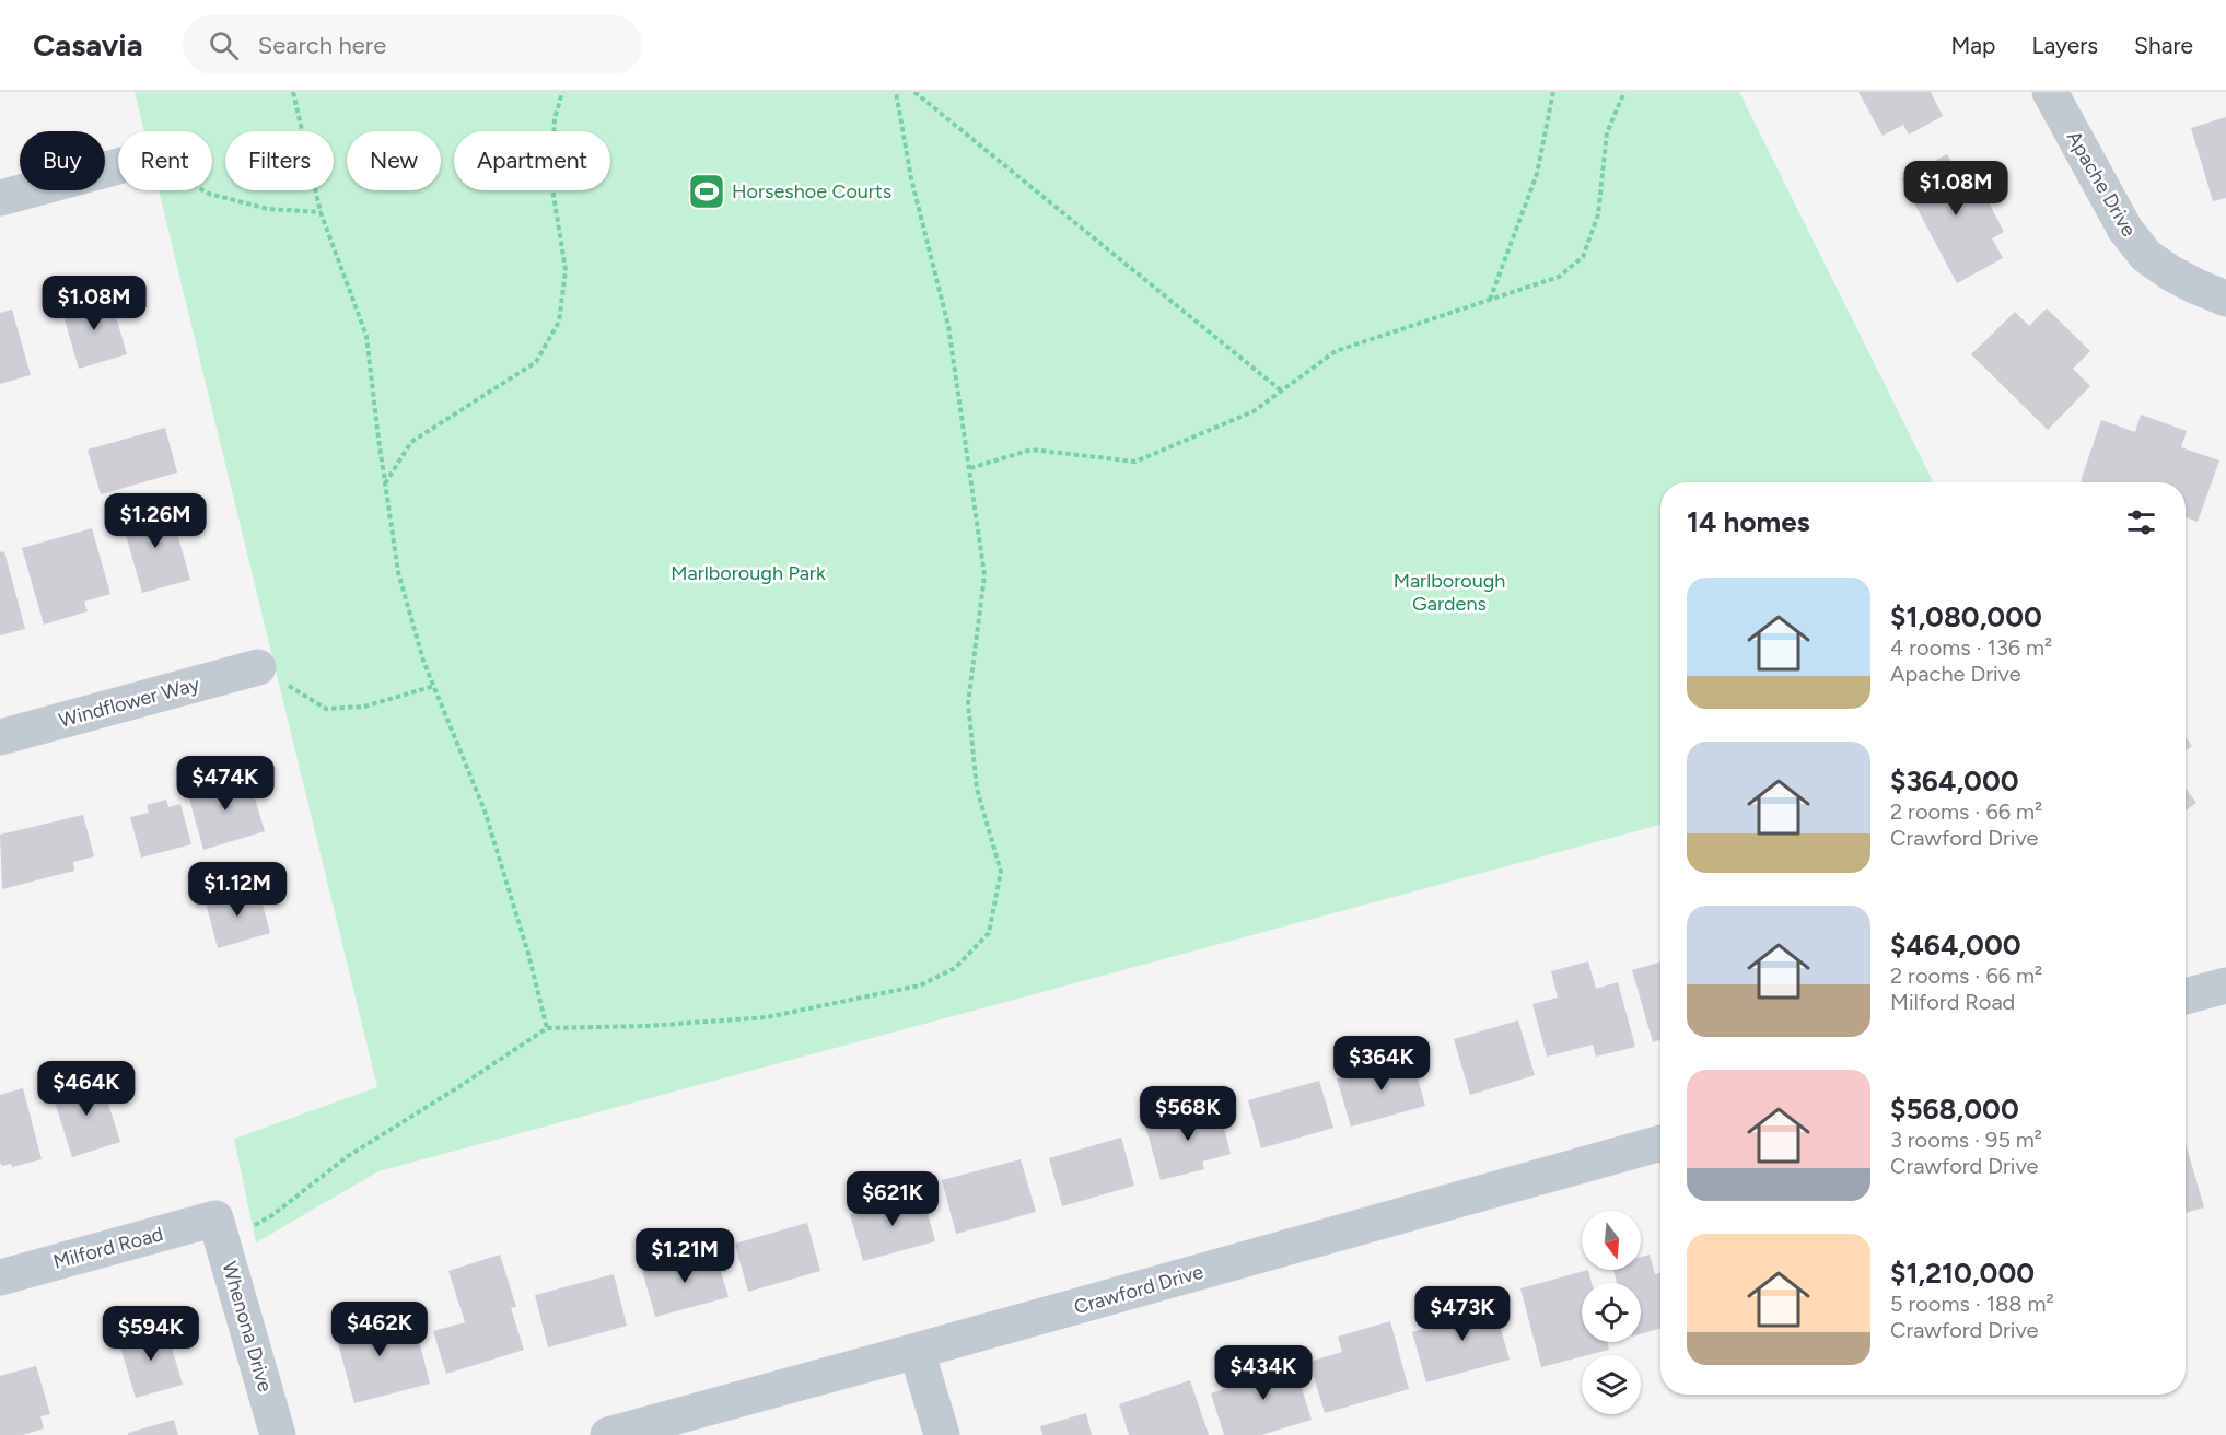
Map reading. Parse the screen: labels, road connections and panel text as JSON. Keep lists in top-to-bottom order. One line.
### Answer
{"streets":{"street":["Apache Drive","Windflower Way","Milford Road","Crawford Drive","Whenona Drive"]},"crossings":[["Milford Road","Whenona Drive"]],"parks":["Marlborough Park","Marlborough Gardens"],"places":{"sports":["Horseshoe Courts"]},"north":"bottom","page":{"header":"Casavia","search":"Search here","nav":["Map","Layers","Share"],"chip":["Buy","Rent","Filters","New","Apartment"],"price":["$1.08M","$1.08M","$1.26M","$474K","$1.12M","$364K","$464K","$568K","$621K","$1.21M","$473K","$462K","$594K","$434K"],"heading":"14 homes","list":[{"name":"$1,080,000","note":"4 rooms · 136 m² · Apache Drive"},{"name":"$364,000","note":"2 rooms · 66 m² · Crawford Drive"},{"name":"$464,000","note":"2 rooms · 66 m² · Milford Road"},{"name":"$568,000","note":"3 rooms · 95 m² · Crawford Drive"},{"name":"$1,210,000","note":"5 rooms · 188 m² · Crawford Drive"}]}}
